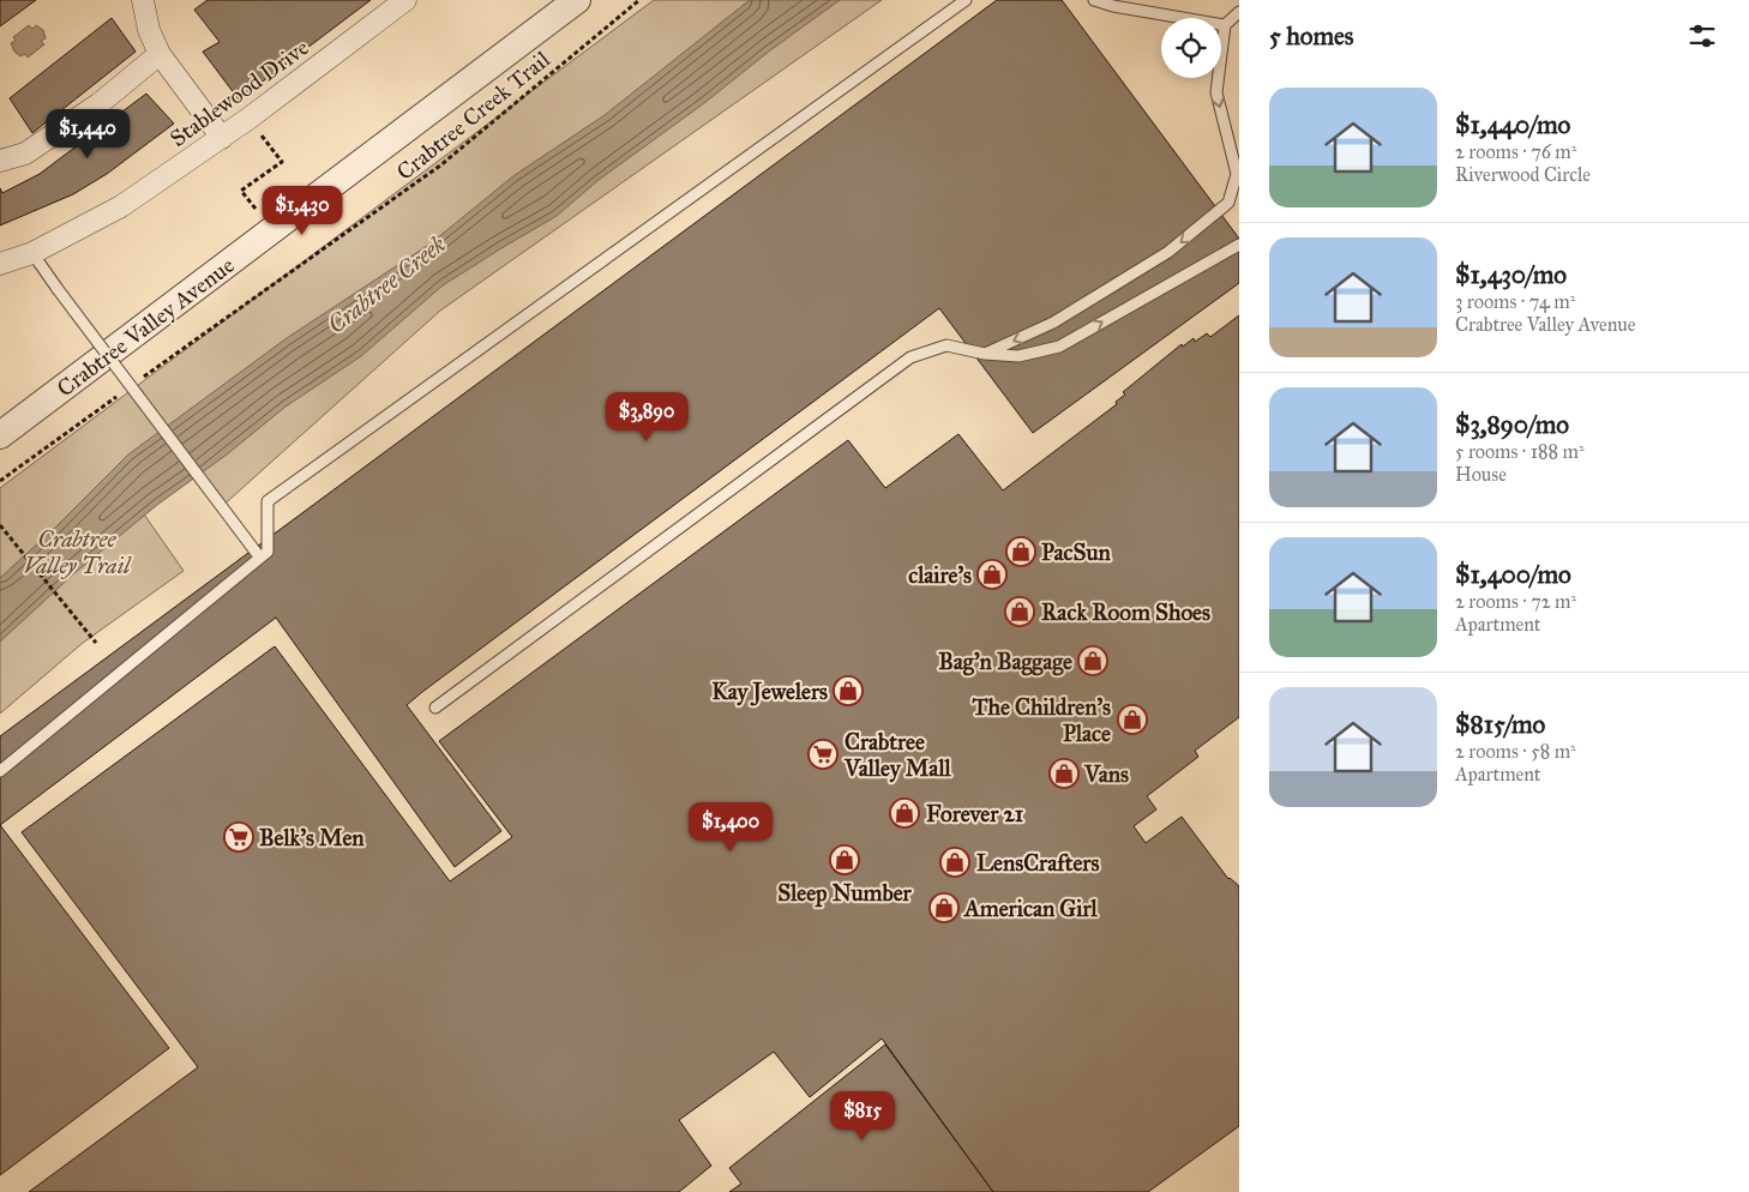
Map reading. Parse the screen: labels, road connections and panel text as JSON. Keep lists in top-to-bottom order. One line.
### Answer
{"streets":{"street":["Stablewood Drive","Crabtree Valley Avenue"],"path":["Crabtree Creek Trail"]},"water":["Crabtree Creek"],"parks":["Crabtree Valley Trail"],"places":{"shop":["PacSun","claire's","Rack Room Shoes","Bag'n Baggage","Kay Jewelers","The Children's Place","Vans","Forever 21","Sleep Number","LensCrafters","American Girl"],"supermarket":["Crabtree Valley Mall","Belk's Men"]},"page":{"heading":"5 homes","list":[{"name":"$1,440/mo","note":"2 rooms · 76 m² · Riverwood Circle"},{"name":"$1,430/mo","note":"3 rooms · 74 m² · Crabtree Valley Avenue"},{"name":"$3,890/mo","note":"5 rooms · 188 m² · House"},{"name":"$1,400/mo","note":"2 rooms · 72 m² · Apartment"},{"name":"$815/mo","note":"2 rooms · 58 m² · Apartment"}],"price":["$1,440","$1,430","$3,890","$1,400","$815"]}}
